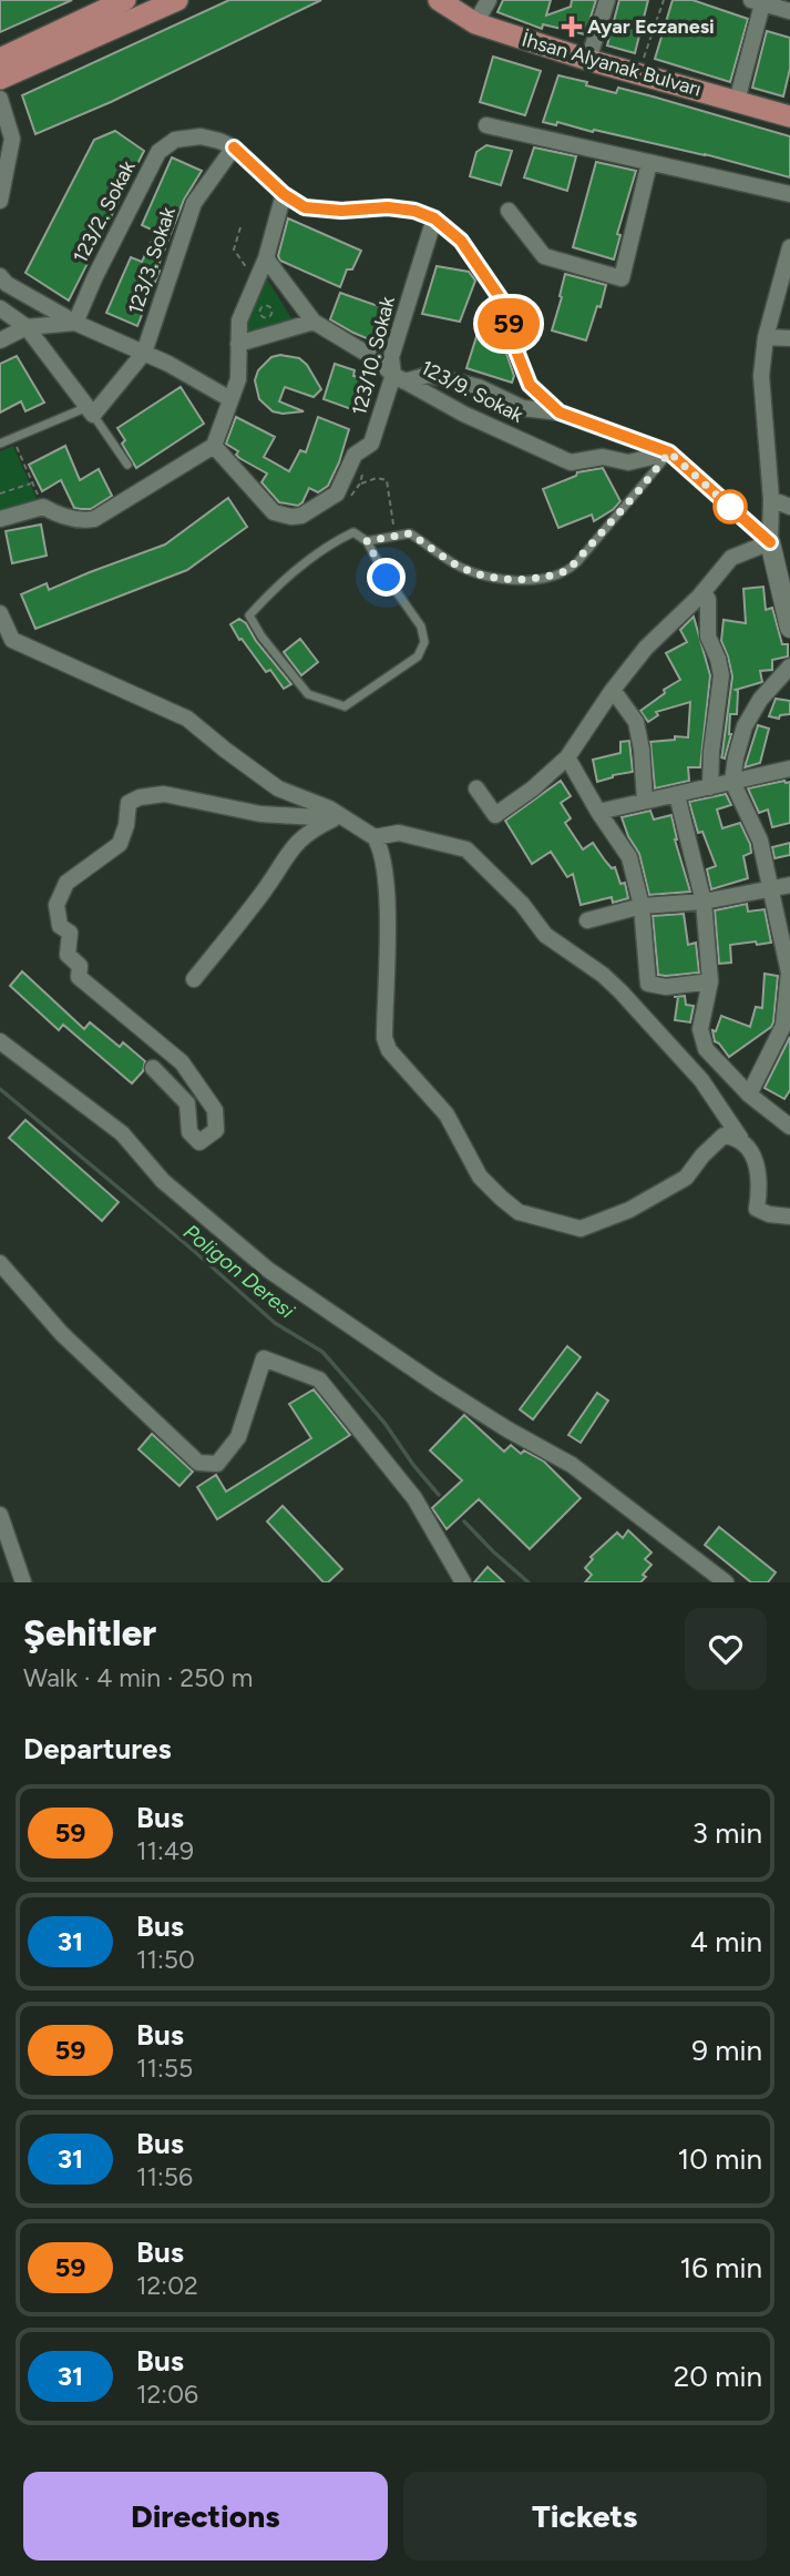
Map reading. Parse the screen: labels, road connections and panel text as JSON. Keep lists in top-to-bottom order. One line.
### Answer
{"streets":{"main road":["İhsan Alyanak Bulvarı"],"street":["123/2. Sokak","123/3. Sokak","123/10. Sokak","123/9. Sokak"]},"crossings":[["123/2. Sokak","123/3. Sokak"],["123/10. Sokak","123/9. Sokak"]],"water":["Poligon Deresi"],"places":{"health":["Ayar Eczanesi"]},"lines":["bus line 59"],"page":{"on_map":"59","heading":[["Şehitler","Walk · 4 min · 250 m"],"Departures"],"list":[{"mark":"59","name":"Bus","note":"11:49","value":"3 min"},{"mark":"31","name":"Bus","note":"11:50","value":"4 min"},{"mark":"59","name":"Bus","note":"11:55","value":"9 min"},{"mark":"31","name":"Bus","note":"11:56","value":"10 min"},{"mark":"59","name":"Bus","note":"12:02","value":"16 min"},{"mark":"31","name":"Bus","note":"12:06","value":"20 min"}],"buttons":["Directions","Tickets"]}}
